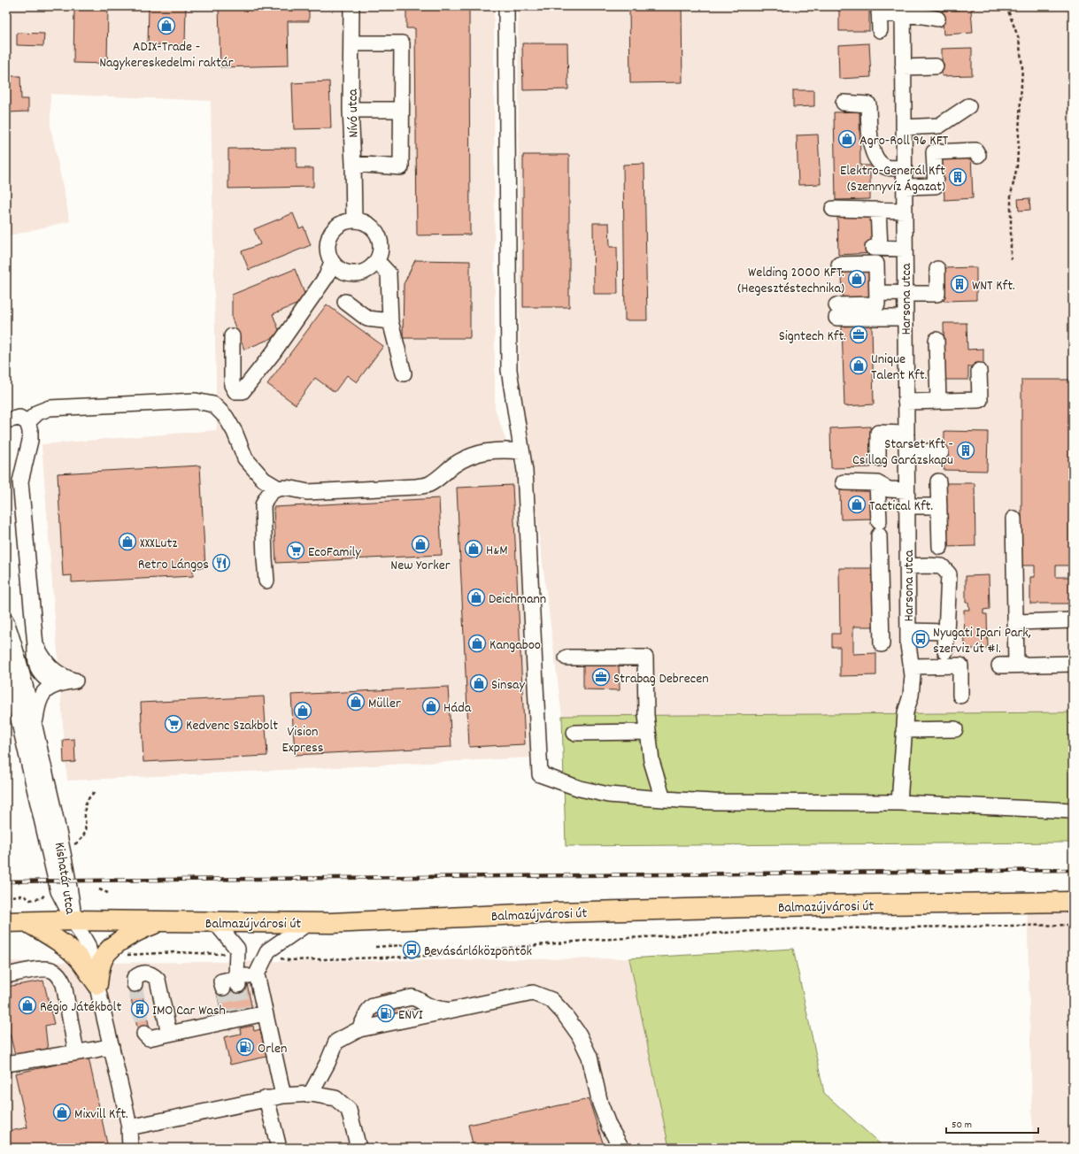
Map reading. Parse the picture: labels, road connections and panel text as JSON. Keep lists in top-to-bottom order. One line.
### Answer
{"streets":{"main road":["Balmazújvárosi út"],"street":["Nívó utca","Harsona utca","Kishatár utca"]},"crossings":[["Kishatár utca","Balmazújvárosi út"]],"places":{"shop":["ADIX-Trade - Nagykereskedelmi raktár","Agro-Roll 96 KFT","Welding 2000 KFT. (Hegesztéstechnika)","Unique Talent Kft.","Tactical Kft.","XXXLutz","New Yorker","H&M","Deichmann","Kangaboo","Sinsay","Müller","Háda","Vision Express","Régio Játékbolt","Mixvill Kft."],"building":["Elektro-Generál Kft (Szennyvíz Ágazat)","WNT Kft.","Starset Kft - Csillag Garázskapu","IMO Car Wash"],"office":["Signtech Kft.","Strabag Debrecen"],"supermarket":["EcoFamily","Kedvenc Szakbolt"],"restaurant":["Retro Lángos"],"bus stop":["Nyugati Ipari Park, szerviz út #1.","Bevásárlóközpontok"],"fuel station":["ENVI","Orlen"]},"scale_bar":"50 m"}
